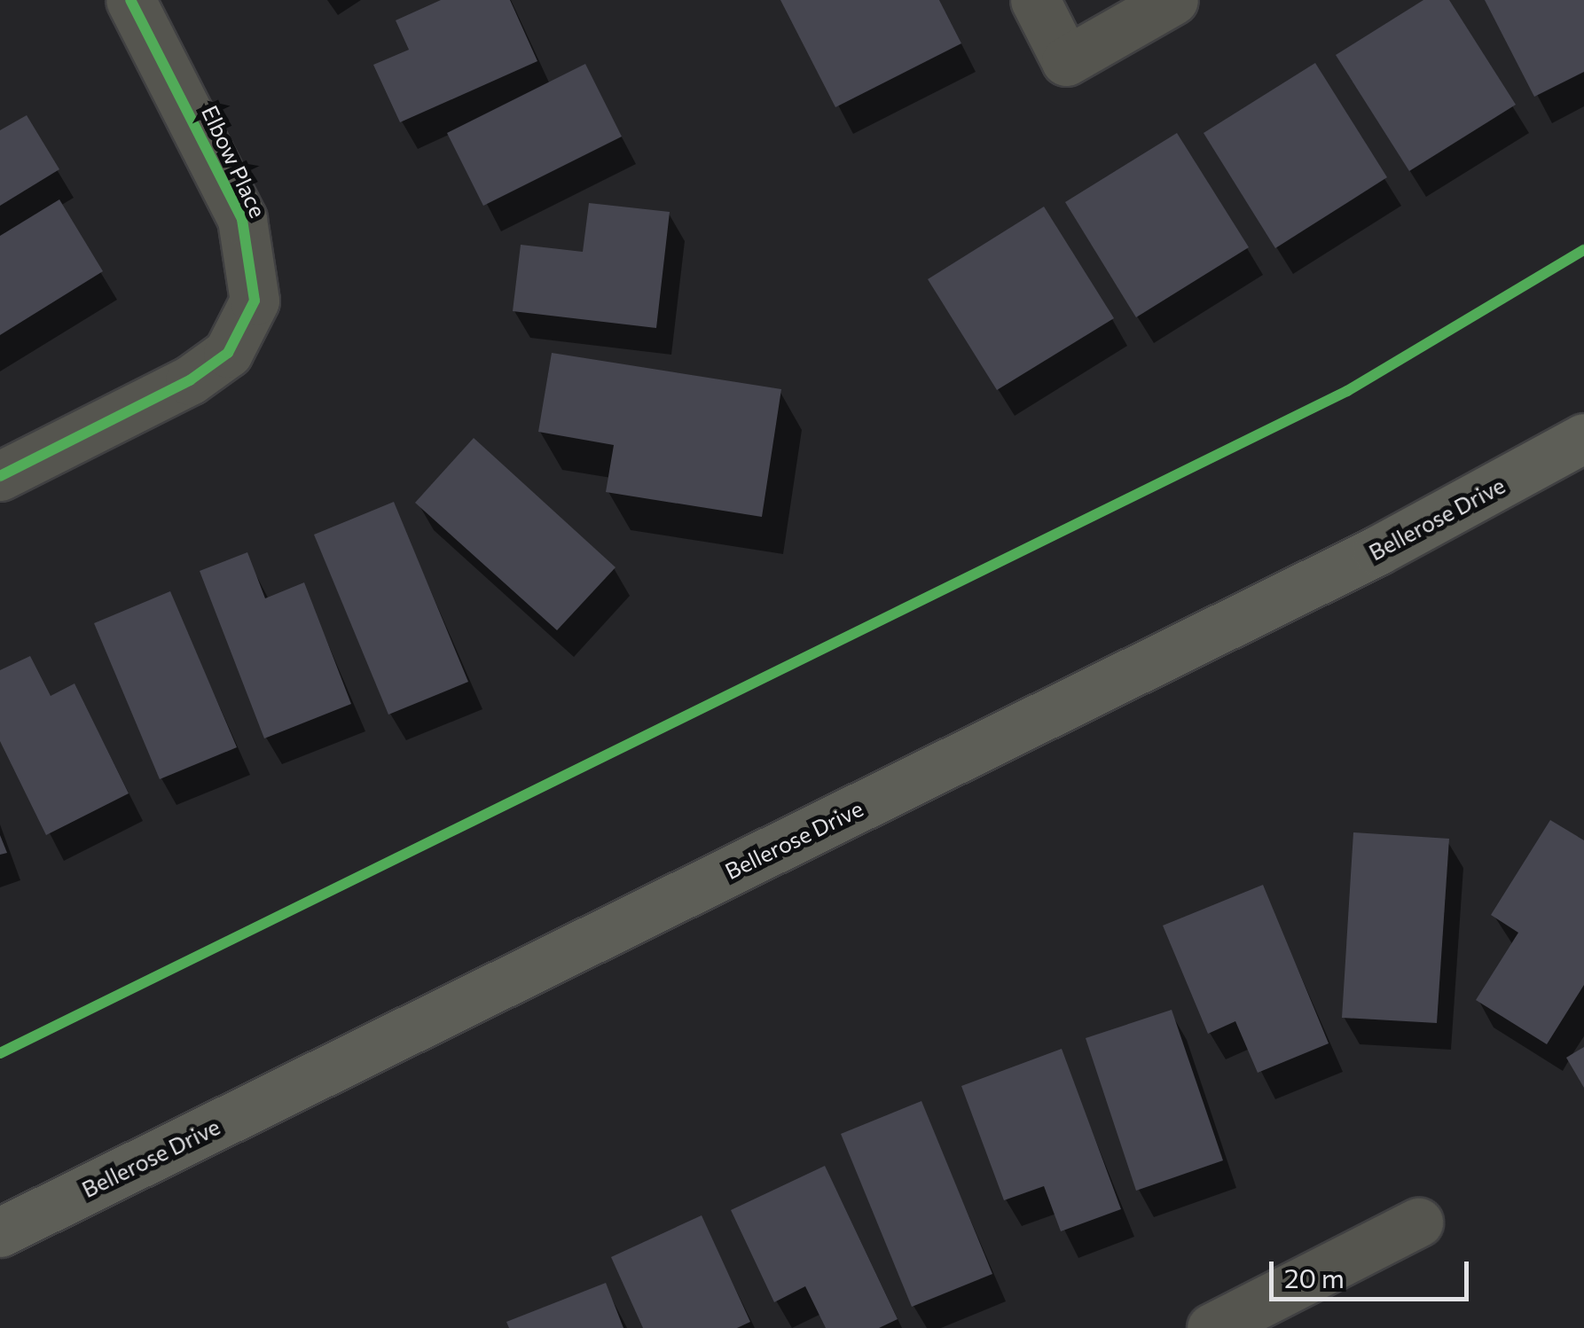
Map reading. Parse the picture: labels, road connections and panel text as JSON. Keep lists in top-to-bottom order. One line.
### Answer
{"streets":{"main road":["Bellerose Drive"],"street":["Elbow Place"]},"scale_bar":"20 m"}
